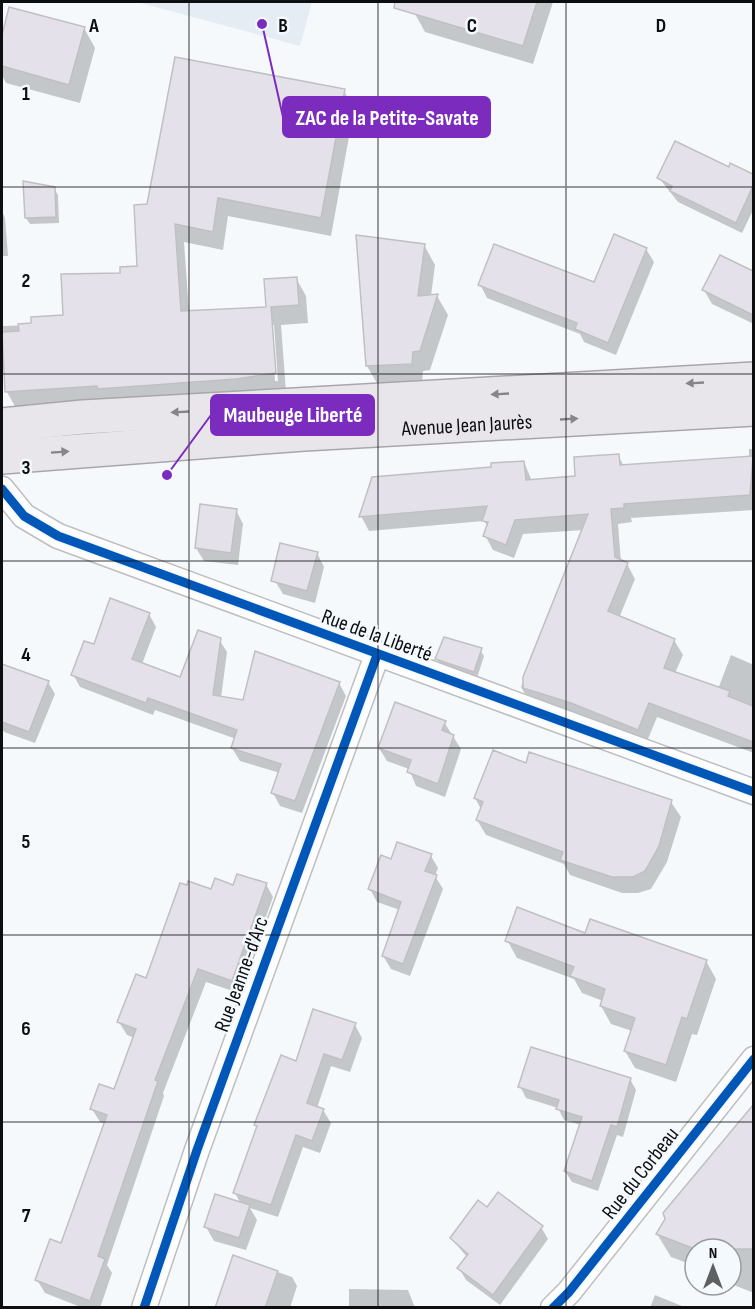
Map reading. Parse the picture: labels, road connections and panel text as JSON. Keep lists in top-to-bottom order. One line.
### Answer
{"streets":{"main road":["Avenue Jean Jaurès"],"street":["Rue de la Liberté","Rue Jeanne-d'Arc","Rue du Corbeau"]},"crossings":[["Rue de la Liberté","Rue Jeanne-d'Arc"]],"places":["ZAC de la Petite-Savate","Maubeuge Liberté"],"north":"top","grid":{"columns":["A","B","C","D"],"rows":["1","2","3","4","5","6","7"]}}
